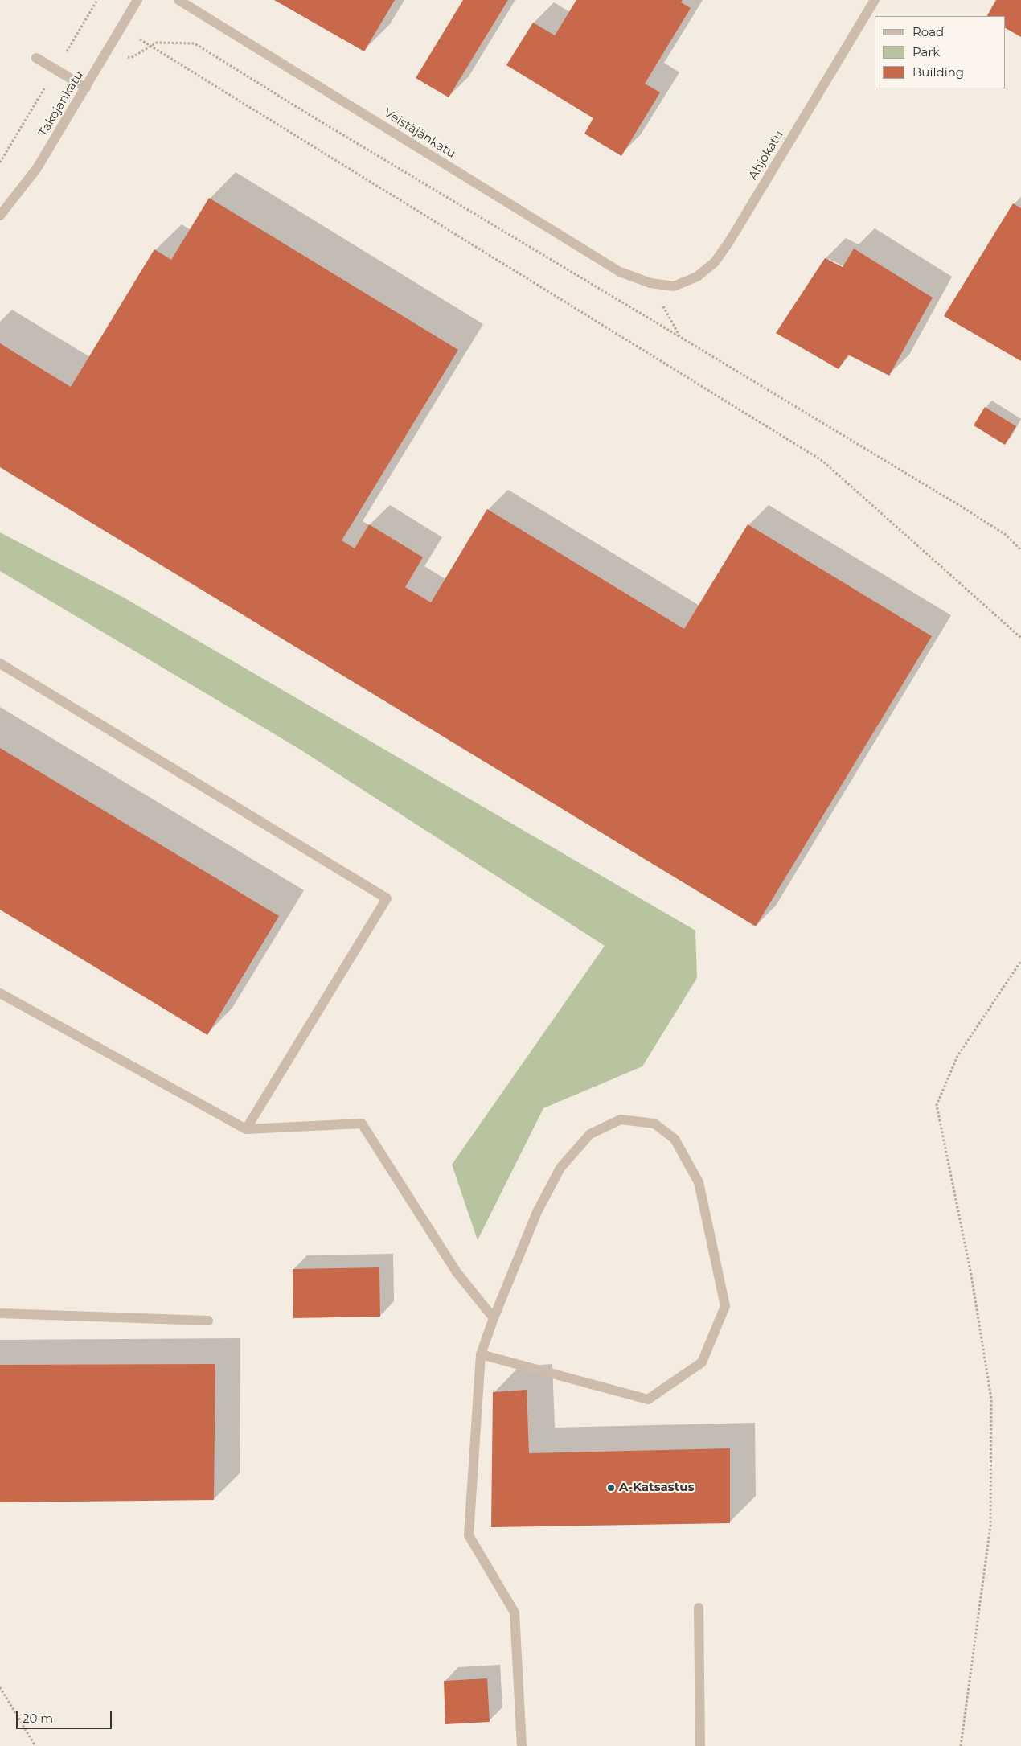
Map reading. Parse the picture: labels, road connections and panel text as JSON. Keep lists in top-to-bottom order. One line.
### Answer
{"streets":{"street":["Takojankatu","Veistäjänkatu","Ahjokatu"]},"crossings":[["Veistäjänkatu","Ahjokatu"]],"places":["A-Katsastus"],"legend":["Road","Park","Building"],"scale_bar":"20 m"}
